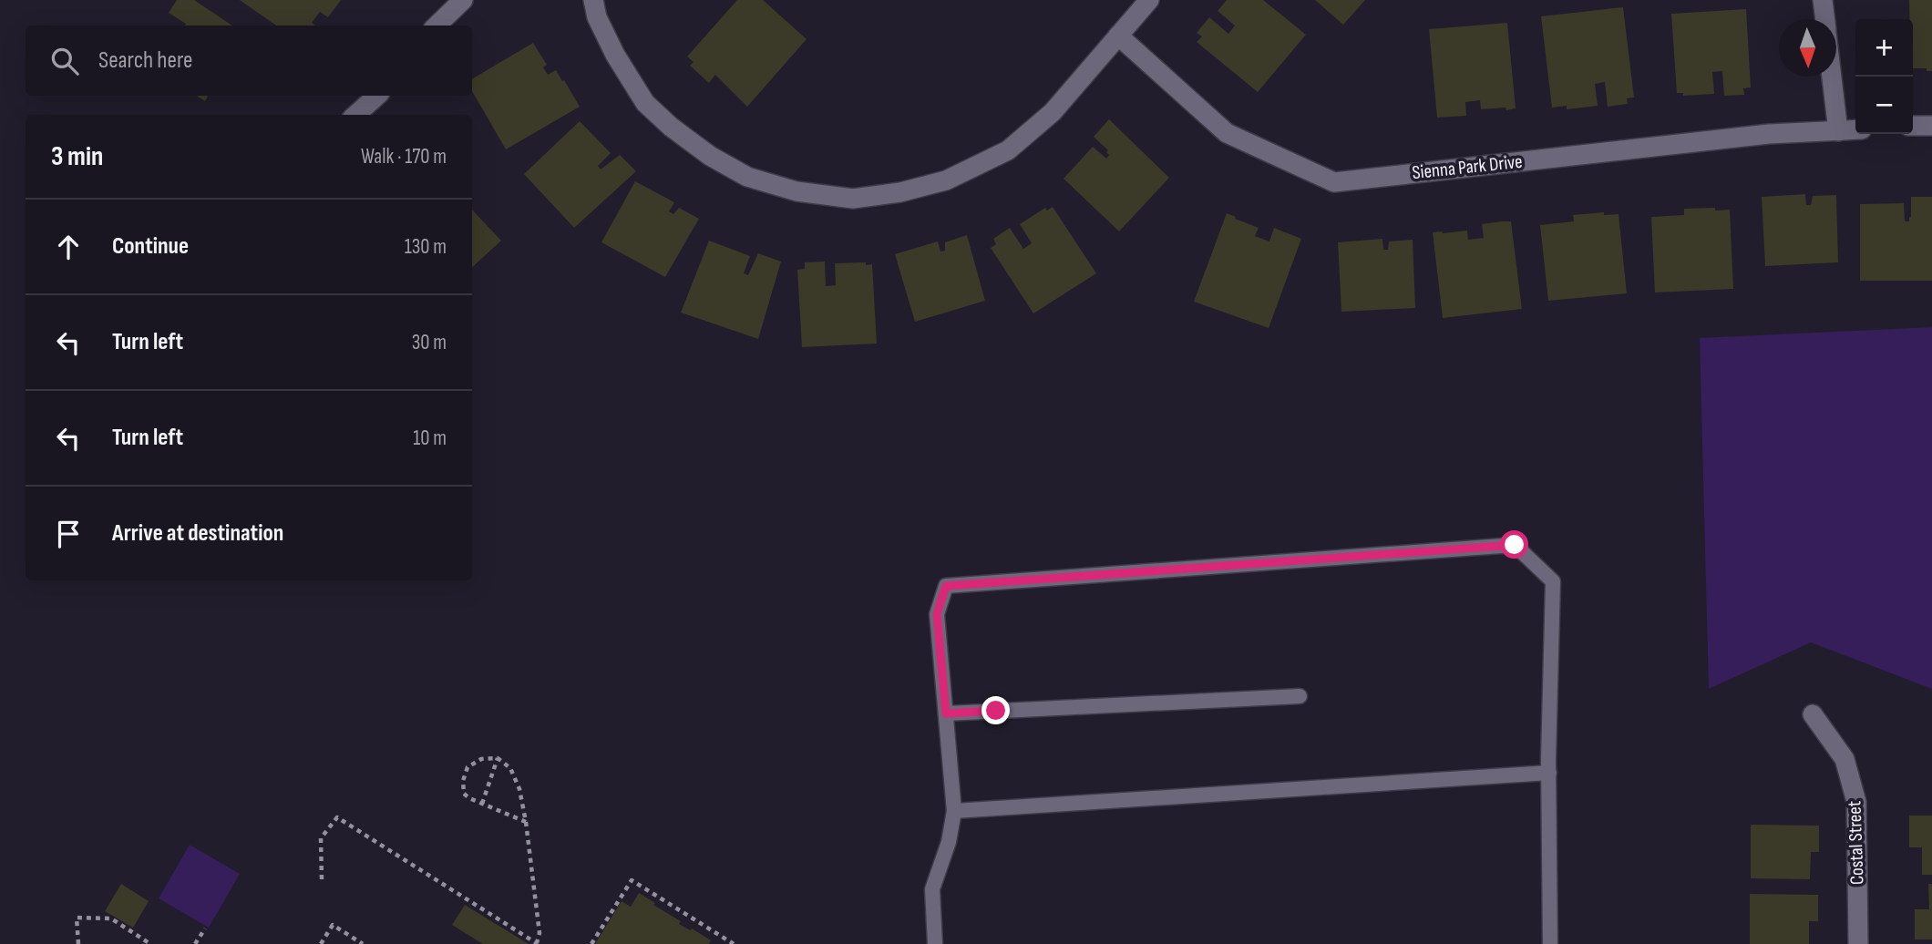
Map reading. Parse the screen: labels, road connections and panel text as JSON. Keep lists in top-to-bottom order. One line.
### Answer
{"streets":{"street":["Sienna Park Drive","Costal Street"]},"north":"bottom","page":{"map_buttons":["+","−"],"search":"Search here","heading":["3 min","Walk · 170 m"],"list":[["Continue","130 m"],["Turn left","30 m"],["Turn left","10 m"],"Arrive at destination"]}}
